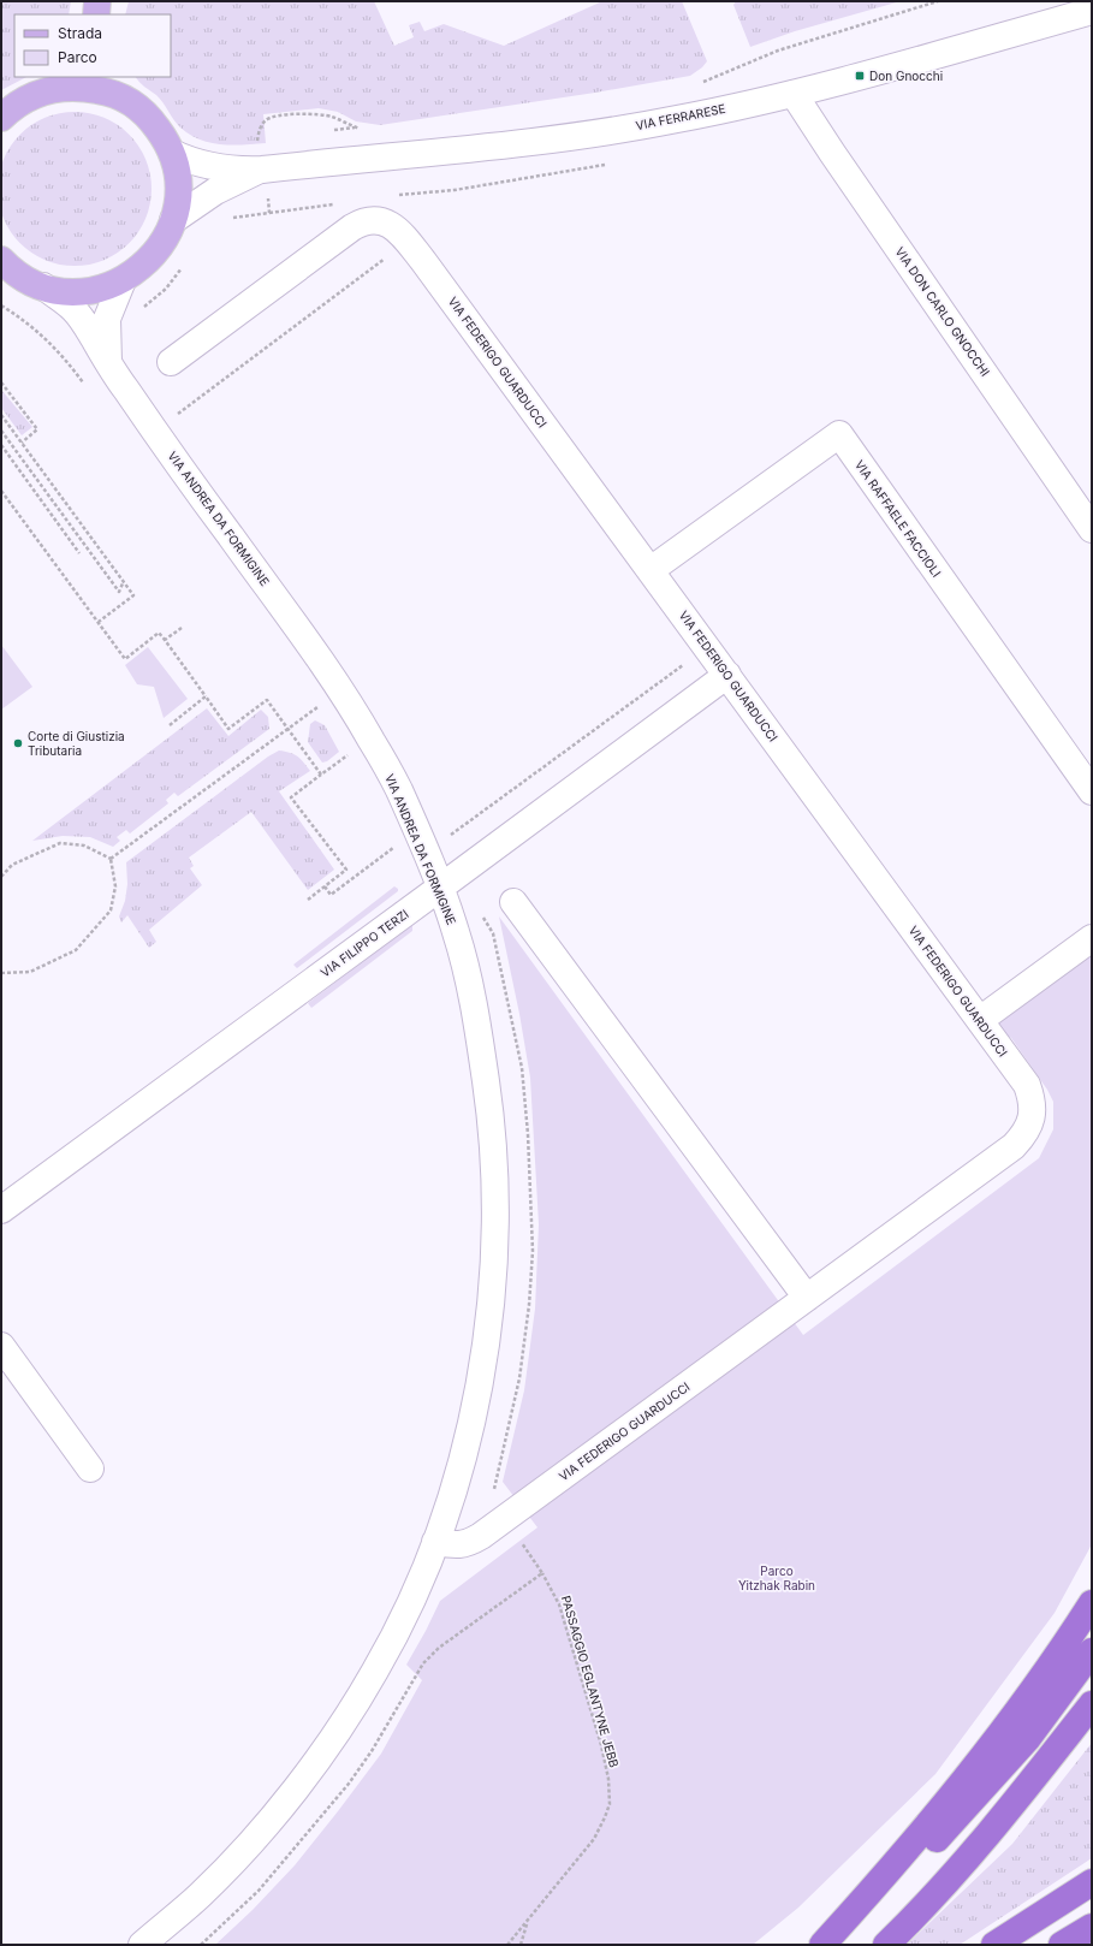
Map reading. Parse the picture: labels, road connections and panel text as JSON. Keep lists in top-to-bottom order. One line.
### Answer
{"streets":{"street":["VIA FERRARESE","VIA DON CARLO GNOCCHI","VIA FEDERIGO GUARDUCCI","VIA ANDREA DA FORMIGINE","VIA RAFFAELE FACCIOLI","VIA FILIPPO TERZI"],"path":["PASSAGGIO EGLANTYNE JEBB"]},"crossings":[["VIA FERRARESE","VIA DON CARLO GNOCCHI"],["VIA FEDERIGO GUARDUCCI","VIA ANDREA DA FORMIGINE"],["VIA FEDERIGO GUARDUCCI","VIA RAFFAELE FACCIOLI"],["VIA FEDERIGO GUARDUCCI","VIA FILIPPO TERZI"],["VIA ANDREA DA FORMIGINE","VIA FILIPPO TERZI"]],"parks":["Parco Yitzhak Rabin"],"places":{"transit":["Don Gnocchi"],"other":["Corte di Giustizia Tributaria"]},"legend":["Strada","Parco"]}
